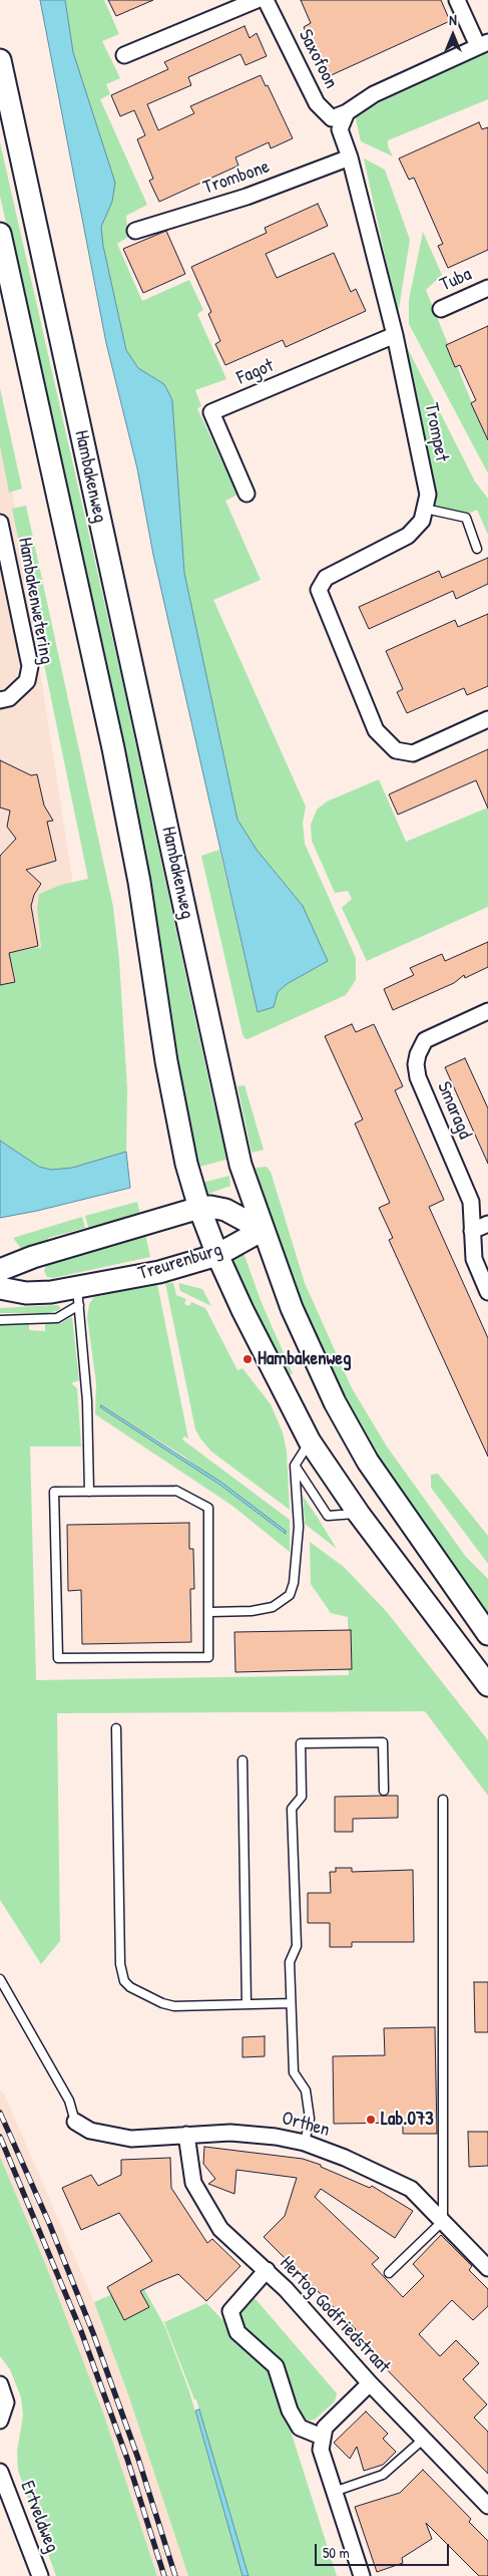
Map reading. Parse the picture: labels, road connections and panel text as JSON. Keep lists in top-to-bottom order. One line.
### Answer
{"streets":{"main road":["Hambakenweg","Treurenburg"],"street":["Saxofoon","Trombone","Tuba","Fagot","Trompet","Hambakenwetering","Smaragd","Orthen","Hertog Godfriedstraat","Ertveldweg"]},"crossings":[["Saxofoon","Trompet"],["Trombone","Trompet"],["Fagot","Trompet"],["Hambakenweg","Treurenburg"],["Orthen","Hertog Godfriedstraat"]],"places":["Hambakenweg","Lab.073"],"scale_bar":"50 m","north":"top"}
